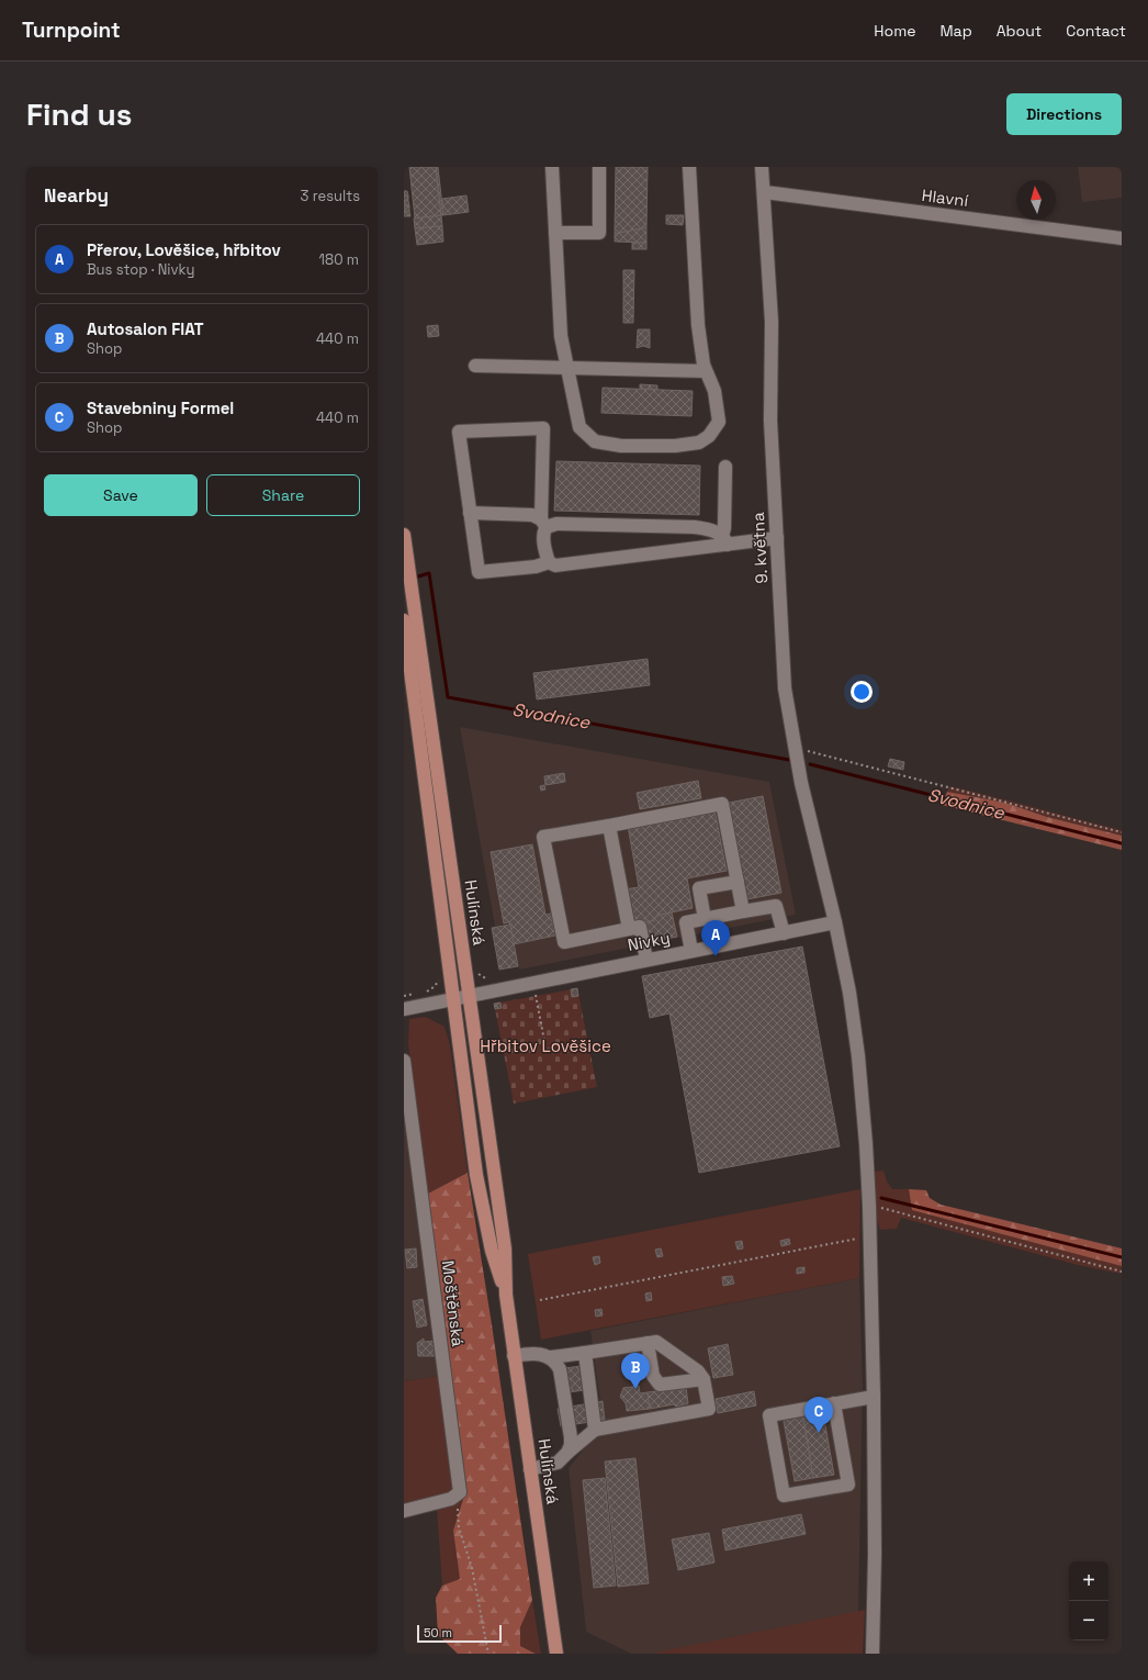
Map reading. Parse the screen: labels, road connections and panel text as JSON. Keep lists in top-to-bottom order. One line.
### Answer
{"streets":{"main road":["Hulínská"],"street":["Hlavní","9. května","Nivky","Moštěnská"]},"crossings":[["Hlavní","9. května"],["9. května","Nivky"],["Hulínská","Nivky"]],"water":["Svodnice"],"parks":["Hřbitov Lověšice"],"scale_bar":"50 m","north":"top","page":{"header":"Turnpoint","nav":["Home","Map","About","Contact"],"buttons":["Directions",["Save","Share"]],"title":"Find us","heading":["Nearby","3 results"],"list":[{"mark":"A","name":"Přerov, Lověšice, hřbitov","note":"Bus stop · Nivky","value":"180 m"},{"mark":"B","name":"Autosalon FIAT","note":"Shop","value":"440 m"},{"mark":"C","name":"Stavebniny Formel","note":"Shop","value":"440 m"}],"pins":["A","B","C"],"map_buttons":["+","−"],"scale":"50 m"}}
